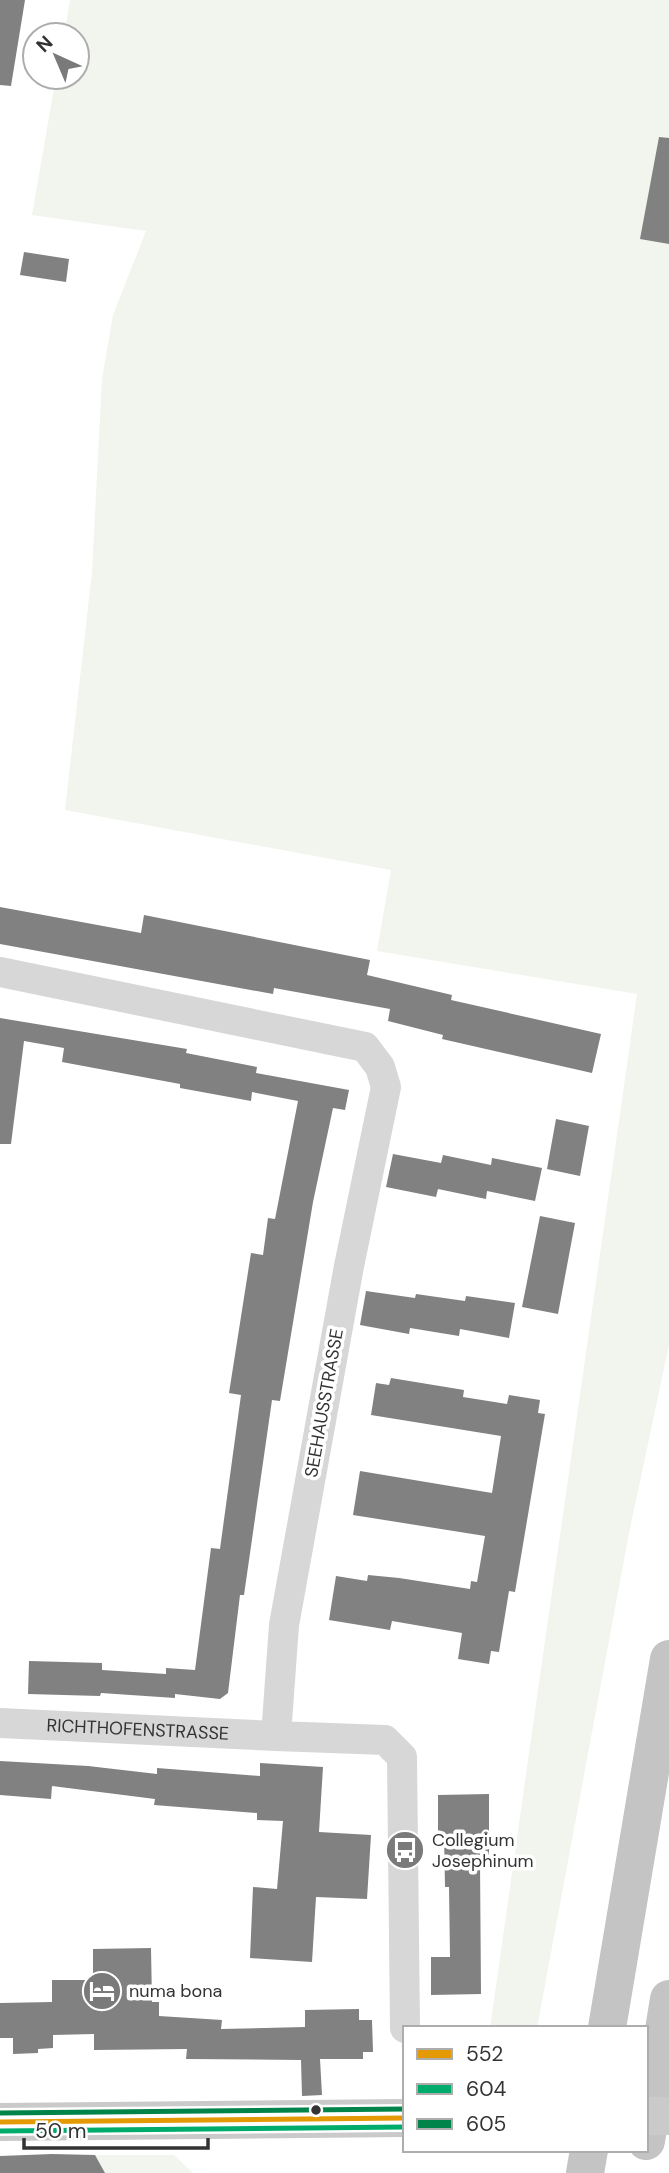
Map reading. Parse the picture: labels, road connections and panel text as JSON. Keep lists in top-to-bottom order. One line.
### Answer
{"streets":{"street":["SEEHAUSSTRASSE","RICHTHOFENSTRASSE"]},"crossings":[["SEEHAUSSTRASSE","RICHTHOFENSTRASSE"]],"places":{"bus stop":["Collegium Josephinum"],"hotel":["numa bona"]},"lines":["transit line 605","transit line 552","transit line 604"],"legend":["552","604","605"],"scale_bar":"50 m","north":"top left"}
